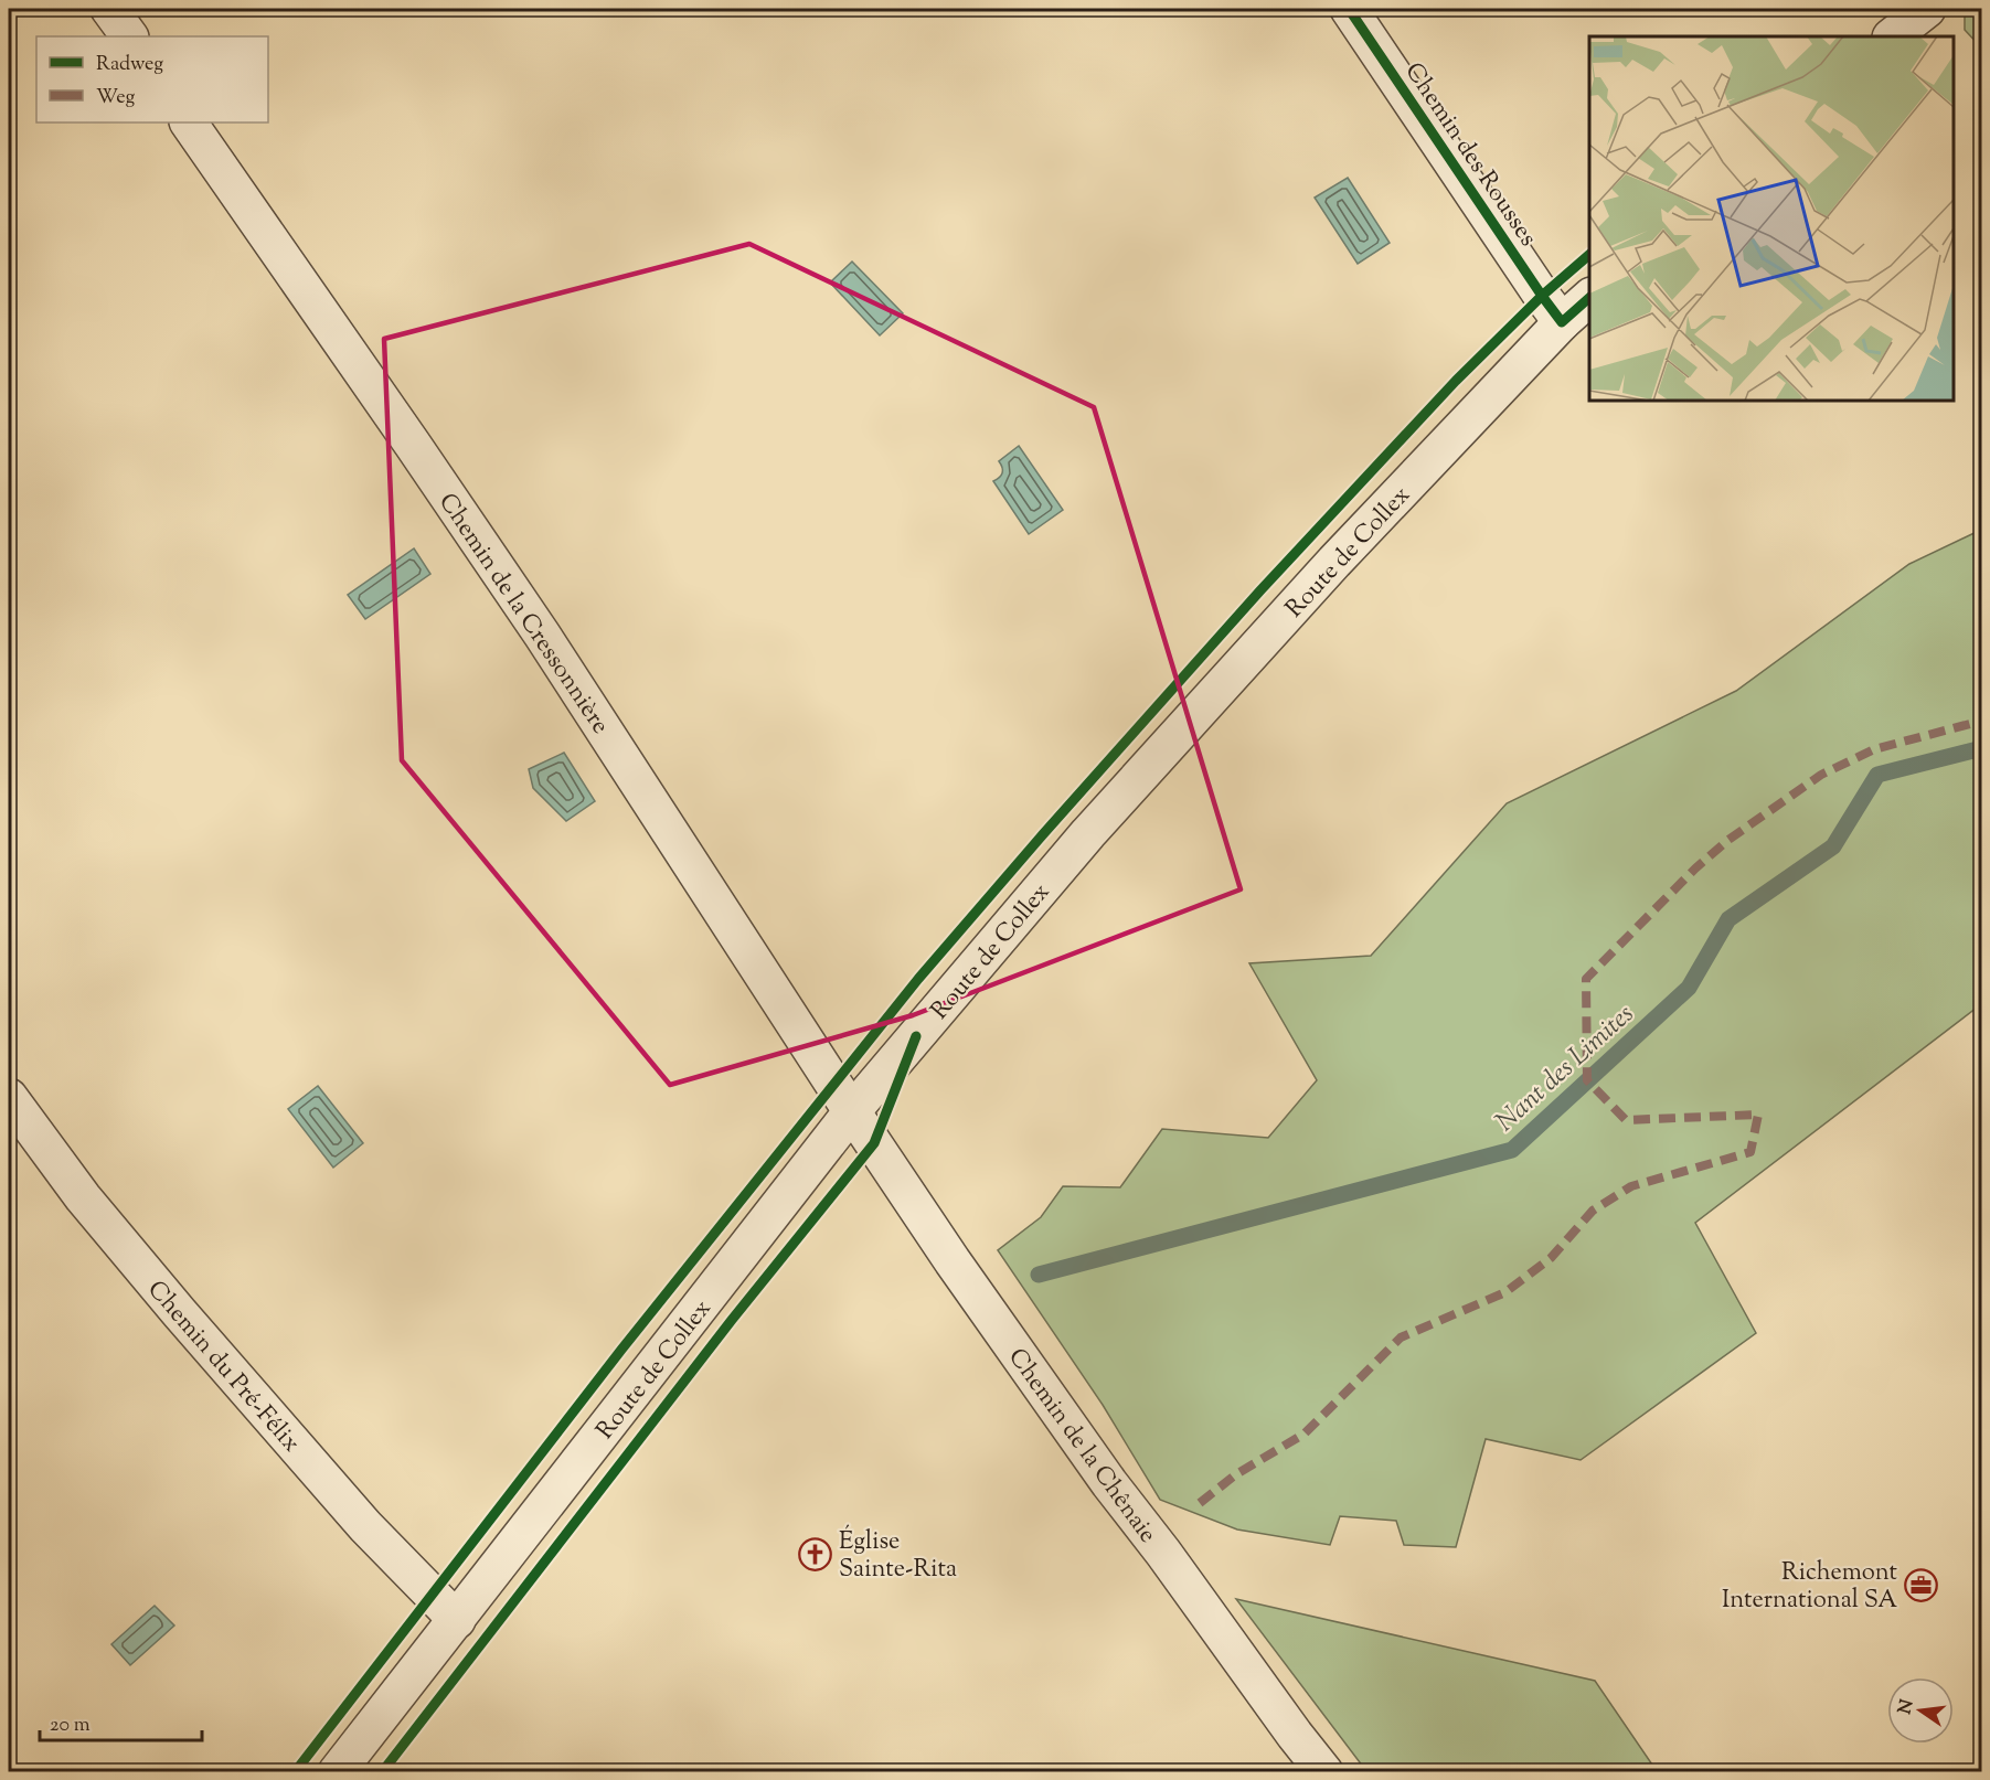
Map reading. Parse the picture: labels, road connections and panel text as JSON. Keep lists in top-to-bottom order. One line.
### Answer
{"streets":{"street":["Chemin des Rousses","Route de Collex","Chemin de la Cressonnière","Chemin du Pré-Félix","Chemin de la Chênaie"]},"crossings":[["Chemin des Rousses","Route de Collex"],["Route de Collex","Chemin de la Cressonnière"],["Route de Collex","Chemin du Pré-Félix"],["Route de Collex","Chemin de la Chênaie"],["Chemin de la Cressonnière","Chemin de la Chênaie"]],"water":["Nant des Limites"],"places":{"church":["Église Sainte-Rita"],"office":["Richemont International SA"]},"legend":["Radweg","Weg"],"scale_bar":"20 m","north":"left"}
